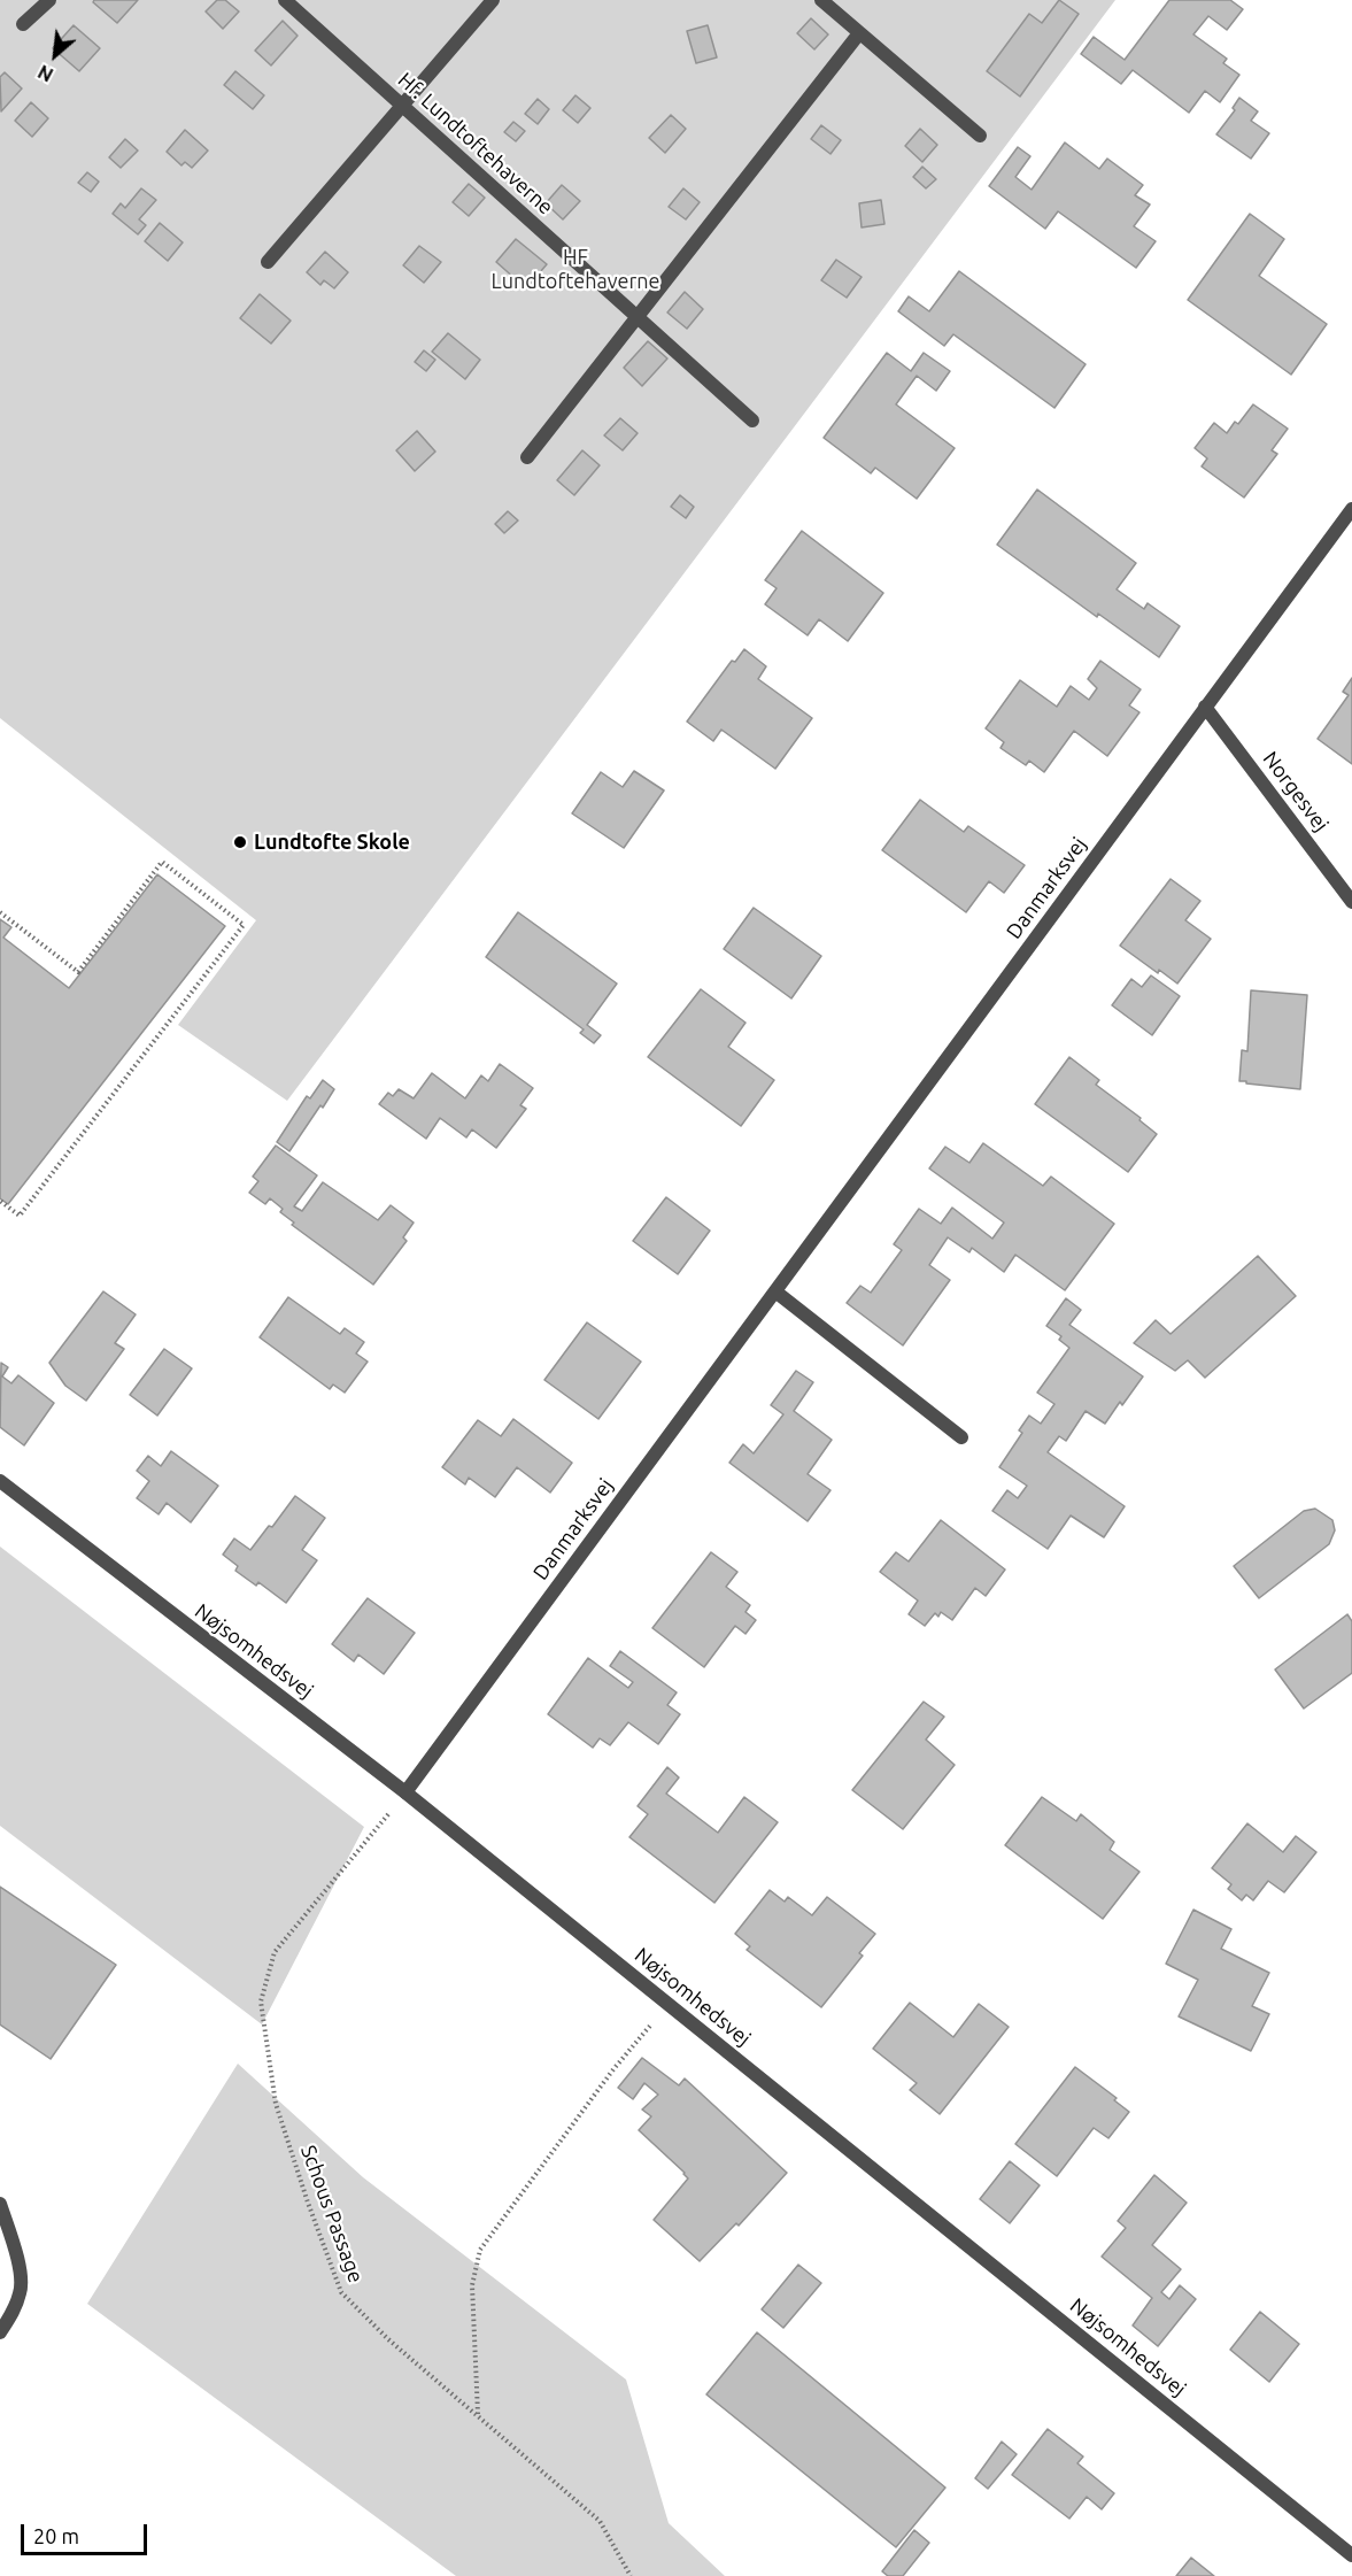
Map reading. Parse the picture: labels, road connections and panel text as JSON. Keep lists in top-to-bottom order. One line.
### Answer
{"streets":{"street":["Hf. Lundtoftehaverne","Norgesvej","Danmarksvej","Nøjsomhedsvej"],"path":["Schous Passage"]},"crossings":[["Norgesvej","Danmarksvej"],["Danmarksvej","Nøjsomhedsvej"],["Danmarksvej","Schous Passage"],["Nøjsomhedsvej","Schous Passage"]],"parks":["HF Lundtoftehaverne"],"places":["Lundtofte Skole"],"scale_bar":"20 m","north":"bottom left"}
